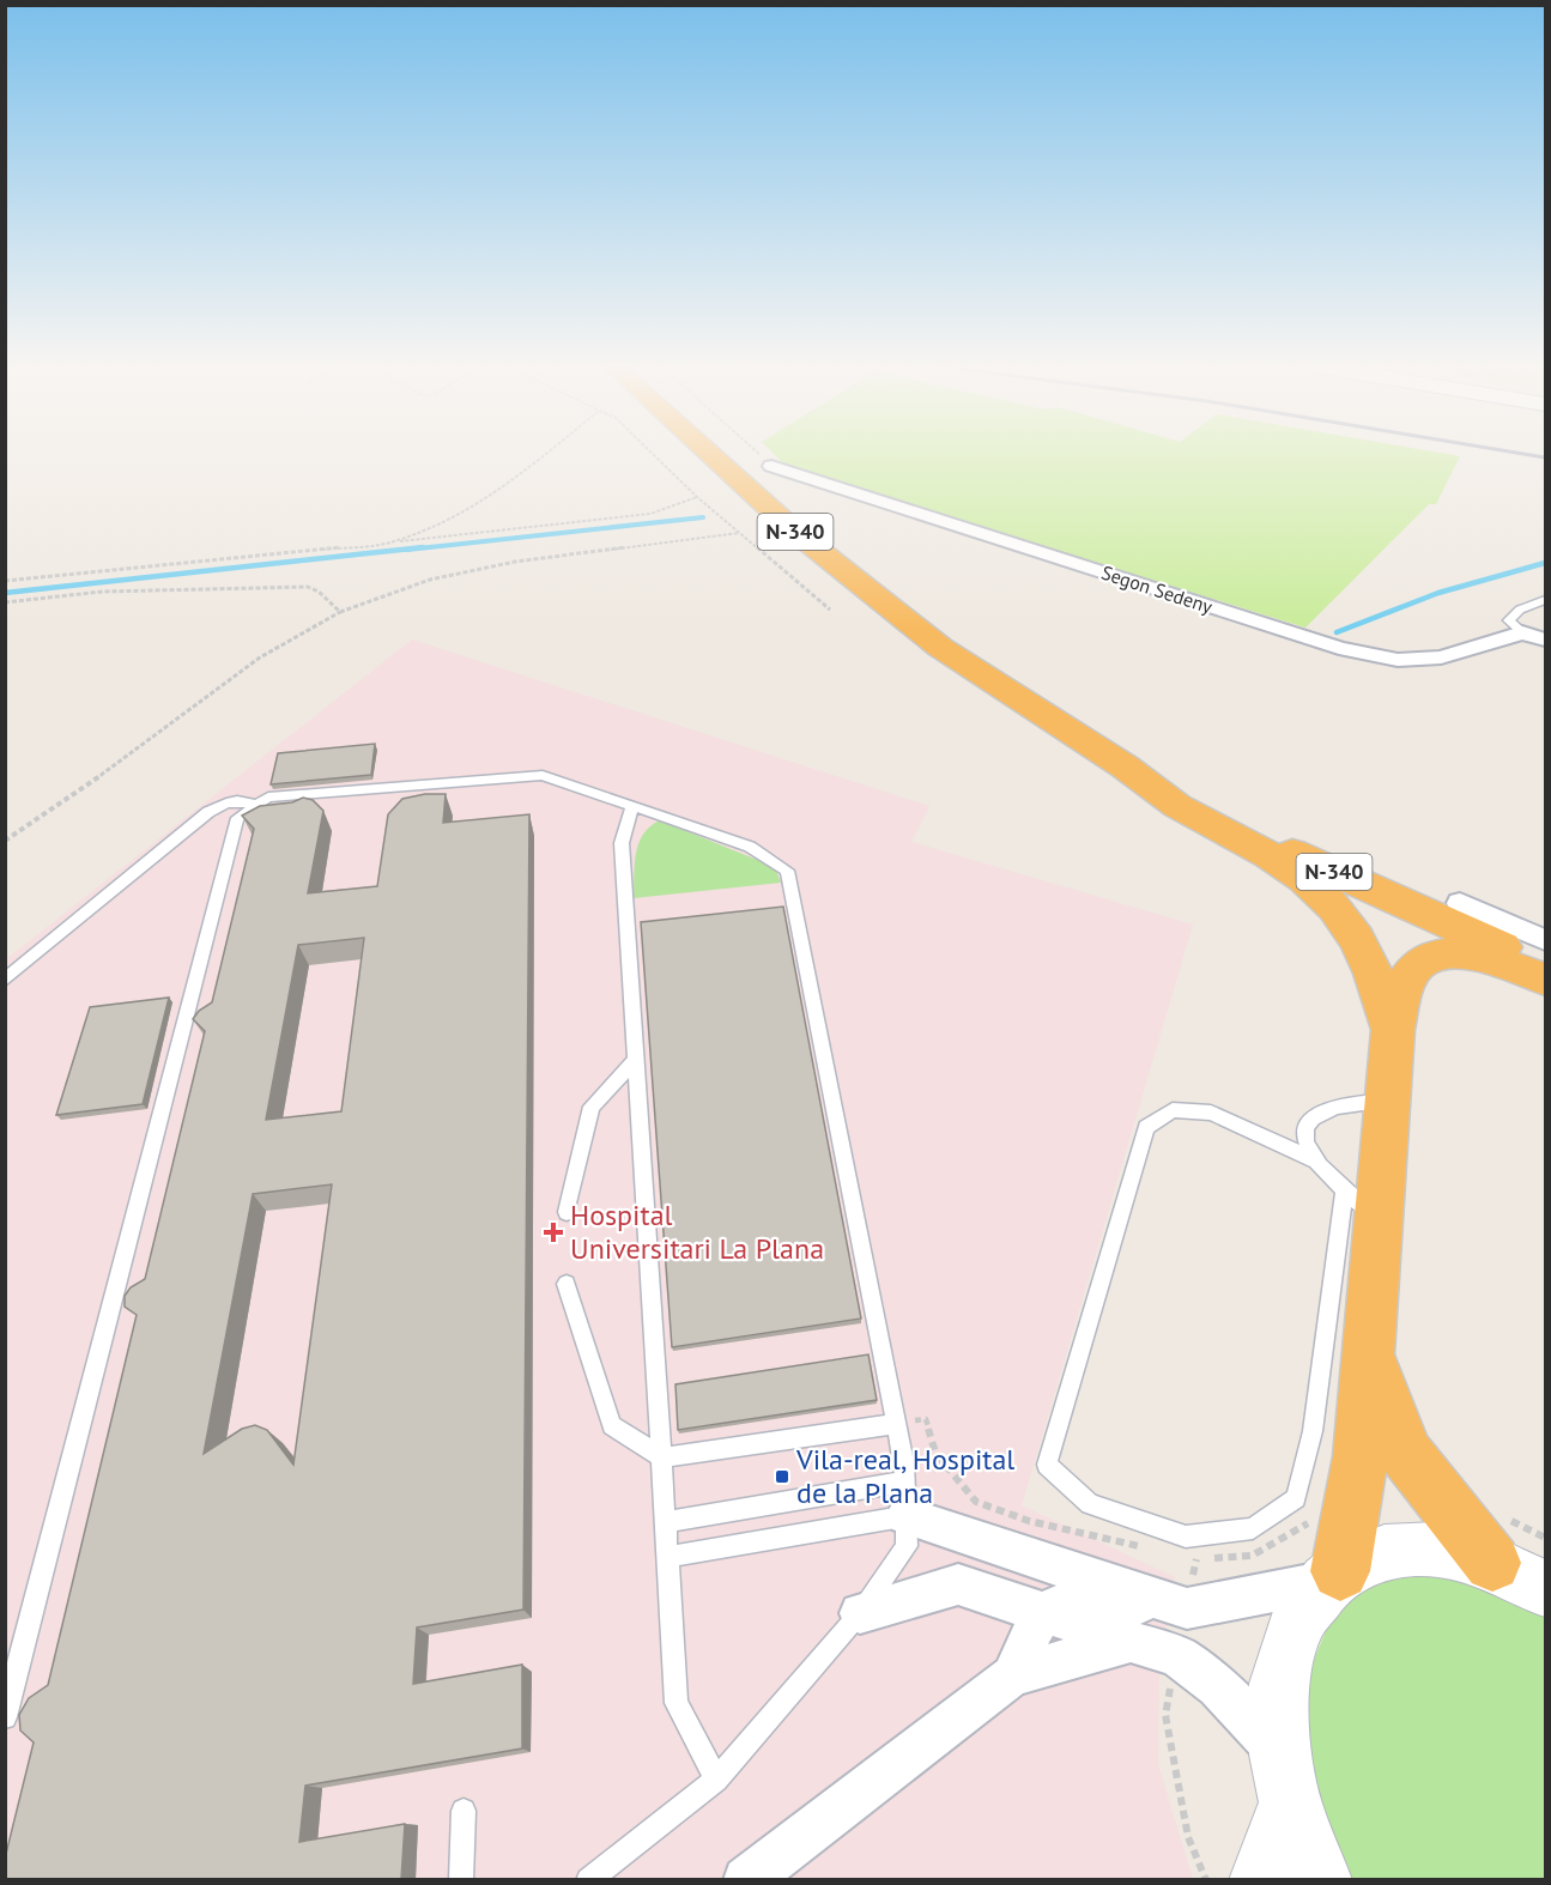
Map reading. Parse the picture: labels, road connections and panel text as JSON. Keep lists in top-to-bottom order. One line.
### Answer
{"streets":{"highway":["N-340"],"street":["Segon Sedeny"]},"places":{"health":["Hospital Universitari La Plana"],"transit":["Vila-real, Hospital de la Plana"]}}
